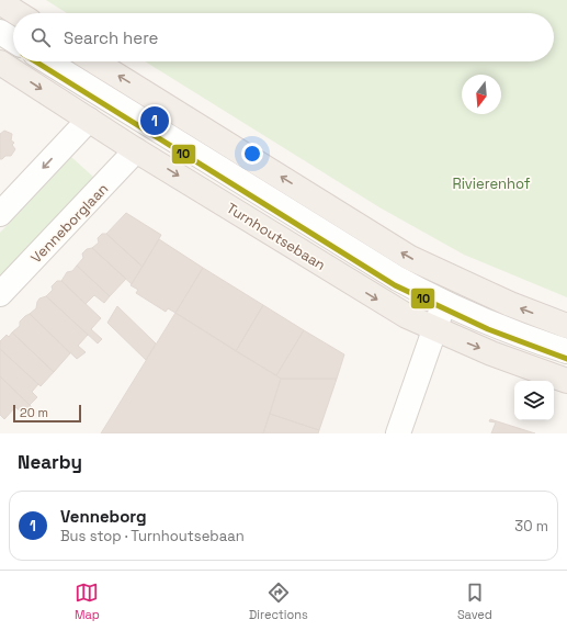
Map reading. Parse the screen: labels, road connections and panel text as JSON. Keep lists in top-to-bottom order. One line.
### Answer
{"streets":{"main road":["Turnhoutsebaan"],"street":["Venneborglaan"]},"crossings":[["Venneborglaan","Turnhoutsebaan"]],"parks":["Rivierenhof"],"lines":["transit line 10"],"scale_bar":"20 m","north":"bottom","page":{"search":"Search here","pins":"1","scale":"20 m","heading":"Nearby","list":[{"mark":"1","name":"Venneborg","note":"Bus stop · Turnhoutsebaan","value":"30 m"}],"nav":["Map","Directions","Saved"]}}
